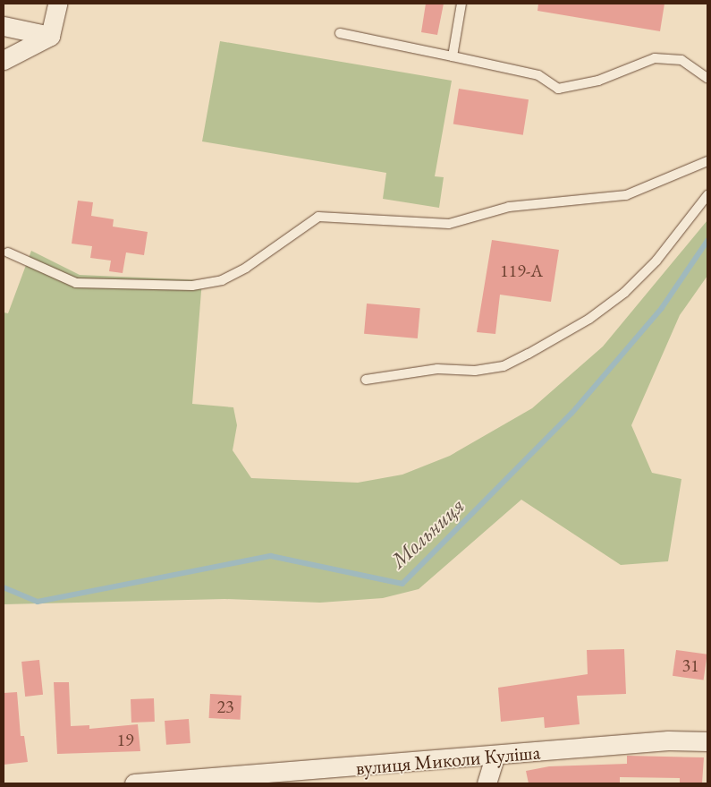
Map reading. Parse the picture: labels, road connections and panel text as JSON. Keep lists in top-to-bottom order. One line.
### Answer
{"streets":{"street":["вулиця Миколи Куліша"]},"water":["Мольниця"],"house_numbers":["119-А","31","23","19"]}
